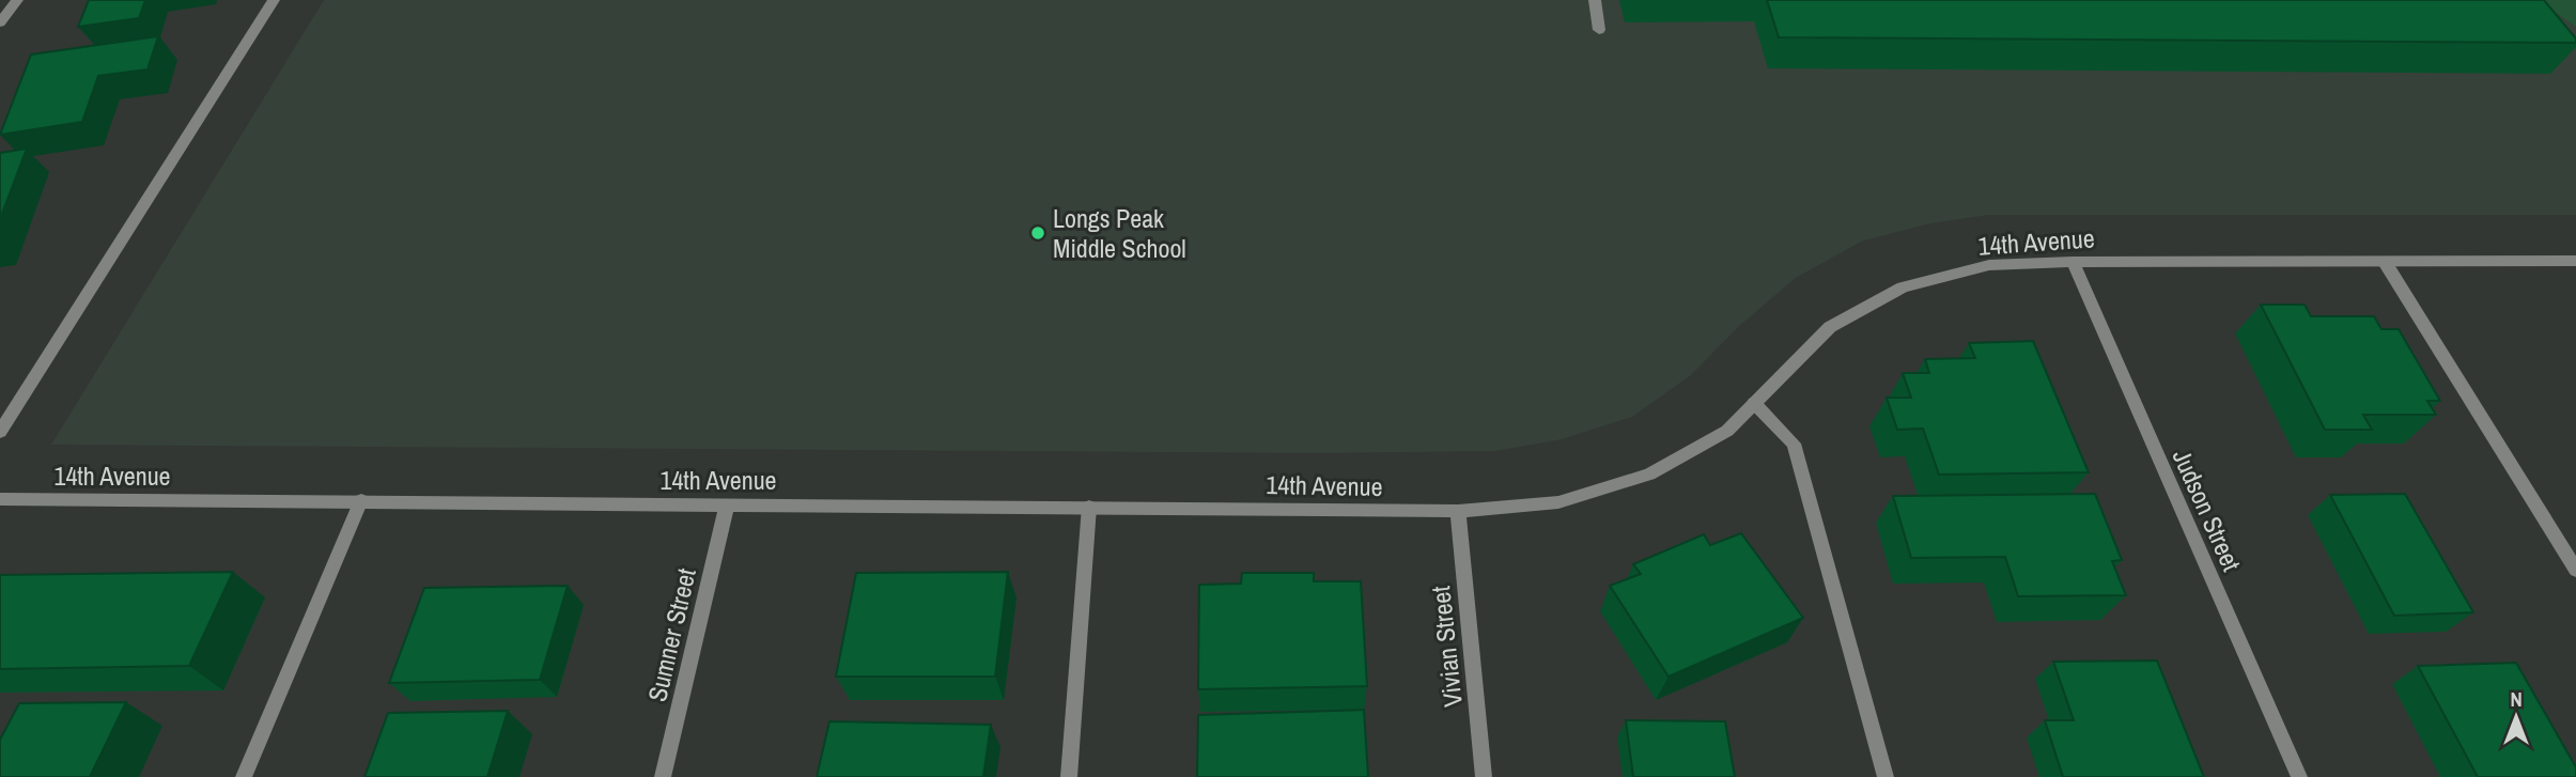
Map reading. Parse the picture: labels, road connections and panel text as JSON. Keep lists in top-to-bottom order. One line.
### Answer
{"streets":{"street":["14th Avenue","Judson Street","Sumner Street","Vivian Street"]},"crossings":[["14th Avenue","Judson Street"],["14th Avenue","Sumner Street"],["14th Avenue","Vivian Street"]],"places":["Longs Peak Middle School"],"north":"top"}
